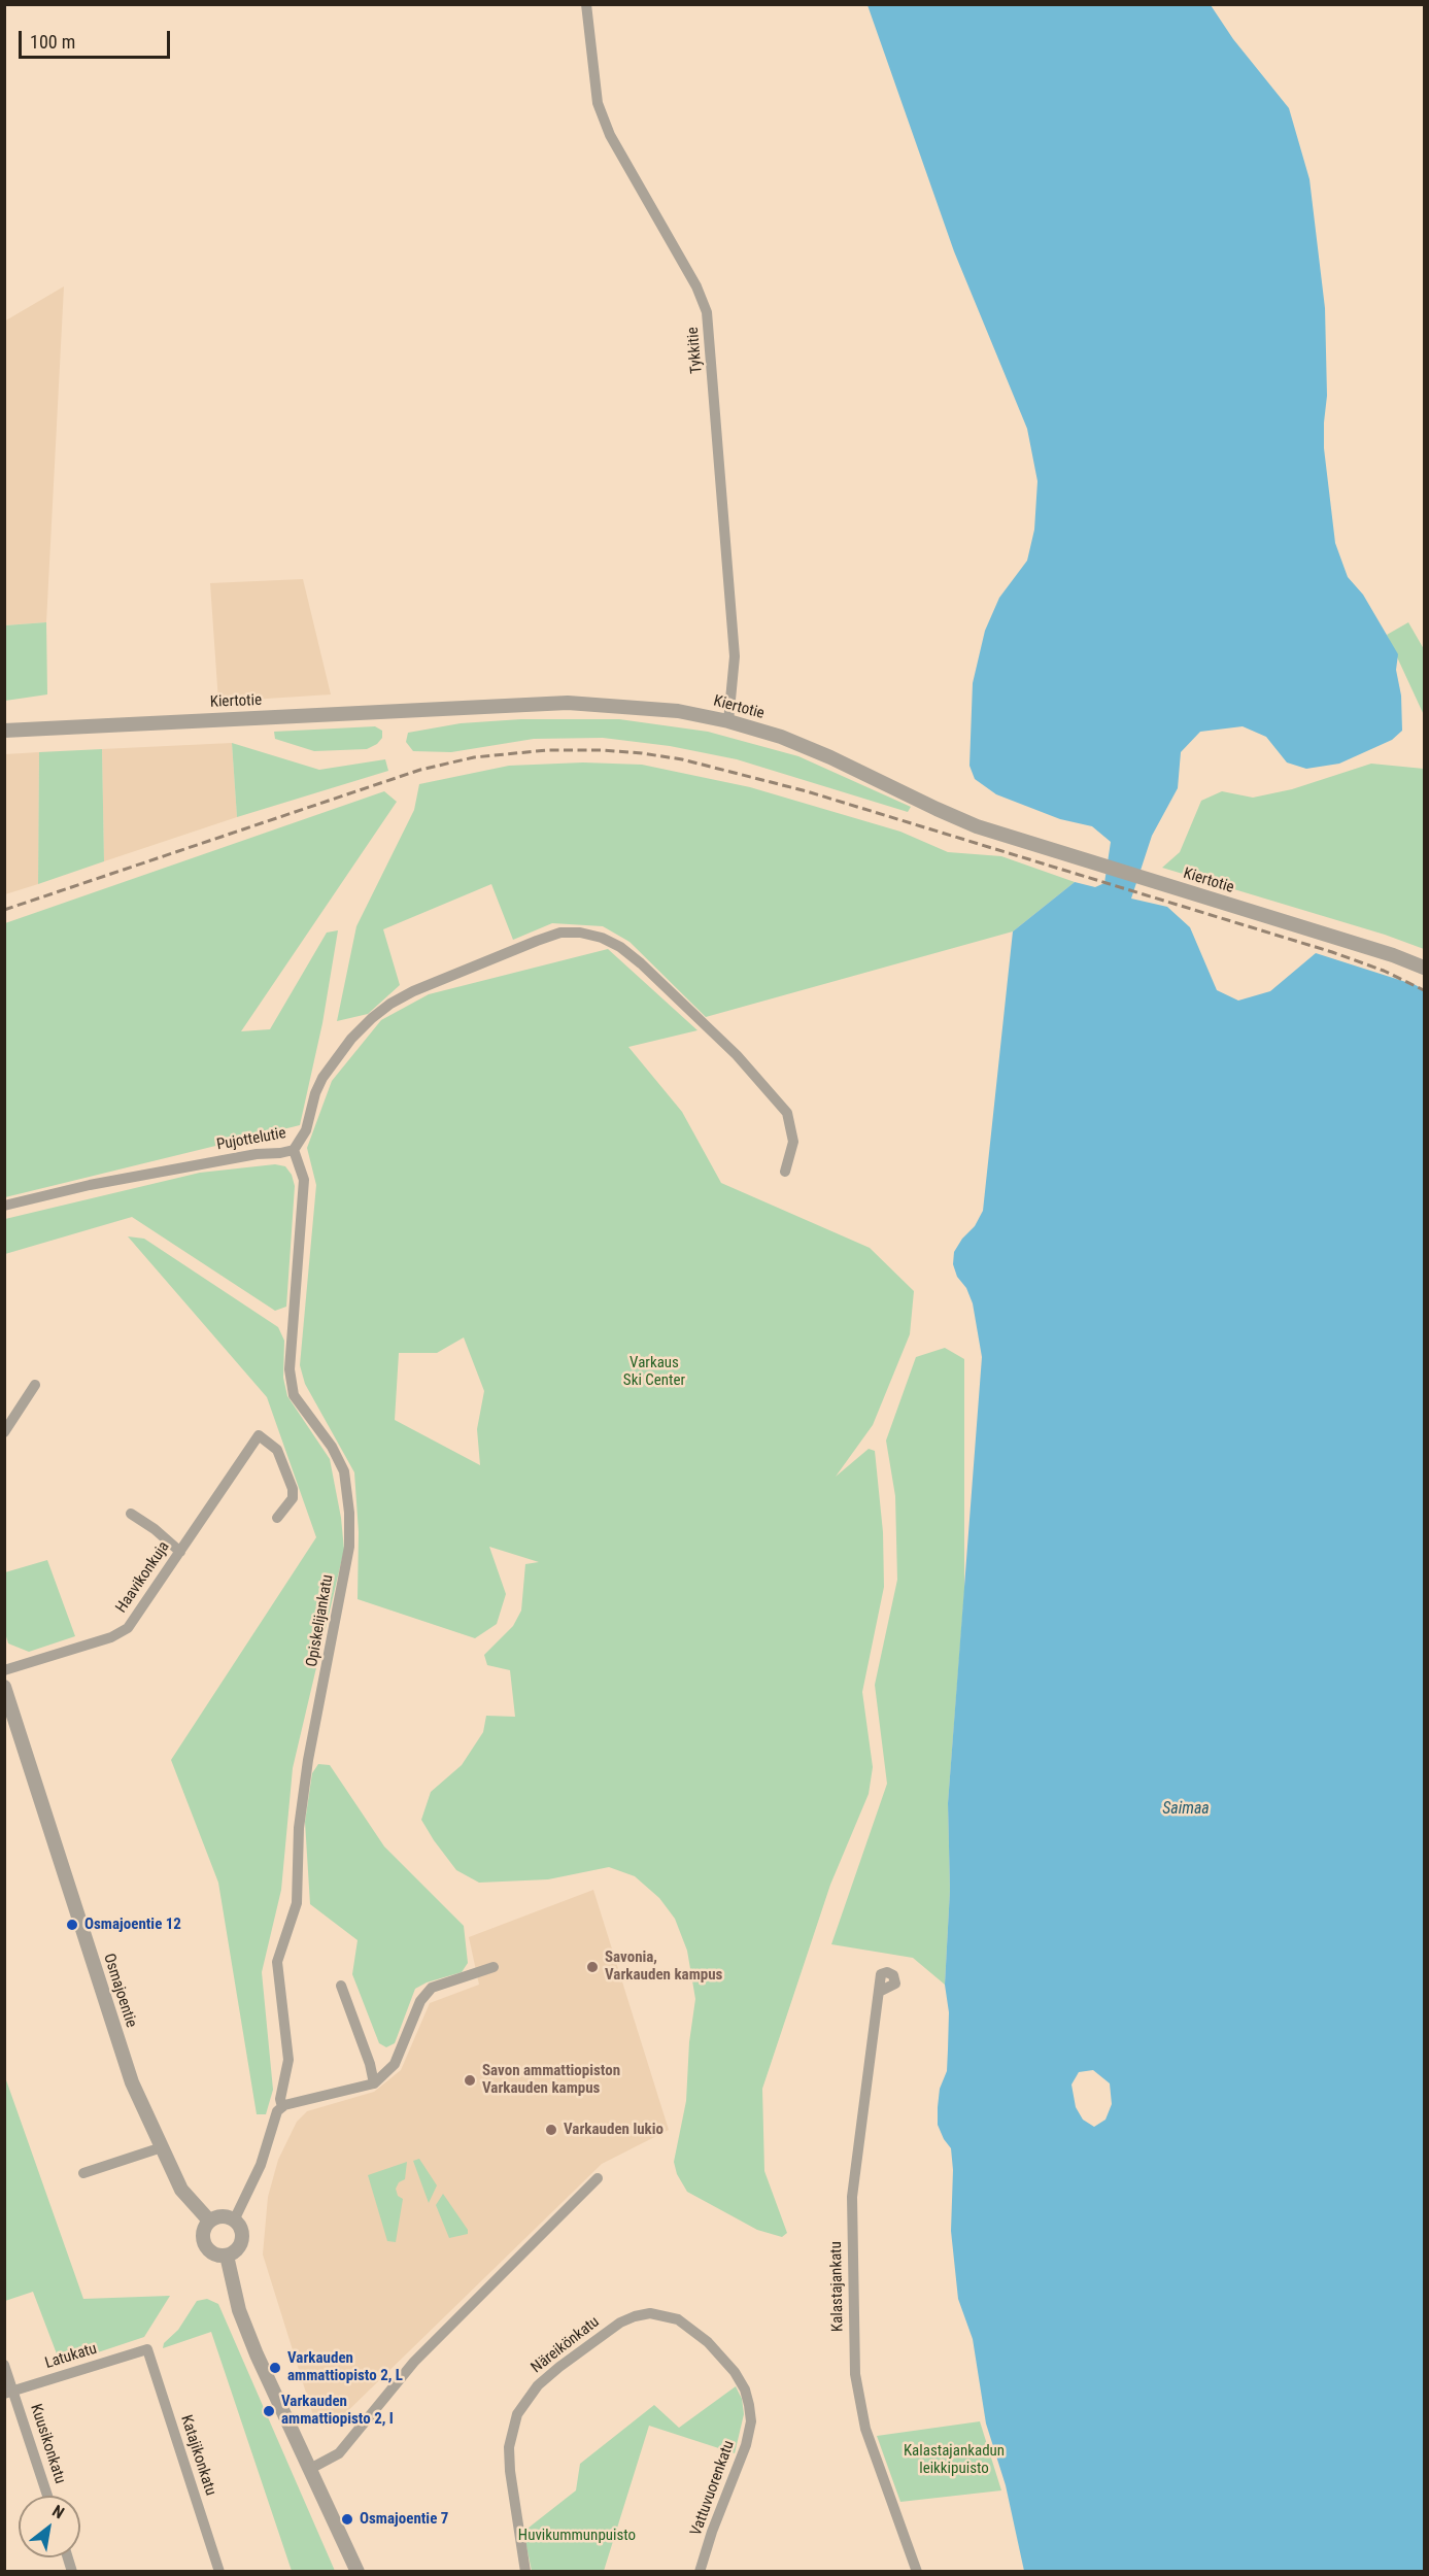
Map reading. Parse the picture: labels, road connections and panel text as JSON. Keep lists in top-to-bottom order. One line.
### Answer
{"streets":{"street":["Tykkitie","Kiertotie","Pujottelutie","Haavikonkuja","Opiskelijankatu","Osmajoentie","Kalastajankatu","Näreikönkatu","Latukatu","Kuusikonkatu","Katajikonkatu","Vattuvuorenkatu"]},"crossings":[["Tykkitie","Kiertotie"],["Pujottelutie","Opiskelijankatu"],["Opiskelijankatu","Osmajoentie"],["Näreikönkatu","Vattuvuorenkatu"],["Latukatu","Kuusikonkatu"],["Latukatu","Katajikonkatu"]],"water":["Saimaa"],"parks":["Varkaus Ski Center","Kalastajankadun leikkipuisto","Huvikummunpuisto"],"places":["Osmajoentie 12","Savonia, Varkauden kampus","Savon ammattiopiston Varkauden kampus","Varkauden lukio","Varkauden ammattiopisto 2, L","Varkauden ammattiopisto 2, I","Osmajoentie 7"],"scale_bar":"100 m","north":"top right"}
